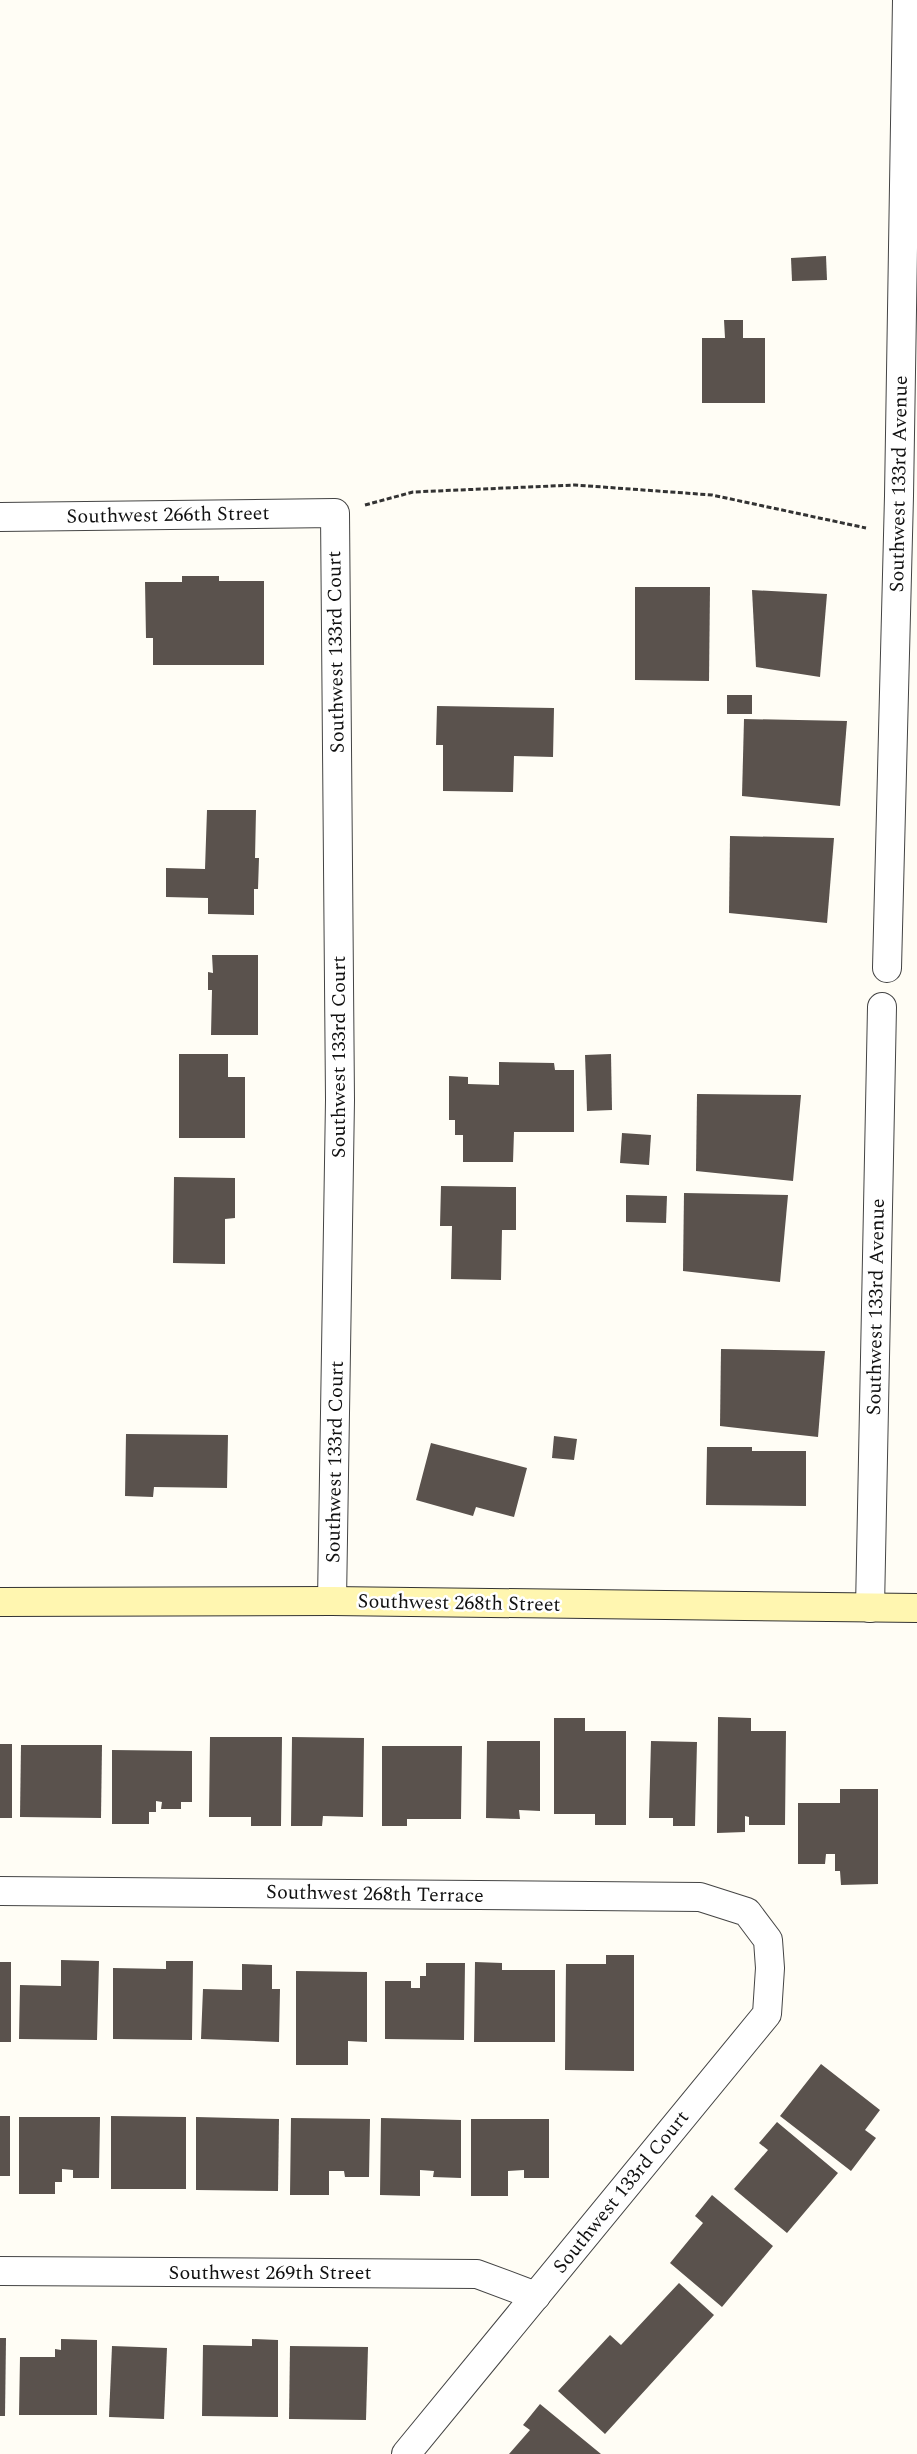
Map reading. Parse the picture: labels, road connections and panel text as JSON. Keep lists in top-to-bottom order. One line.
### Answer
{"streets":{"main road":["Southwest 268th Street"],"street":["Southwest 133rd Avenue","Southwest 266th Street","Southwest 133rd Court","Southwest 268th Terrace","Southwest 269th Street"]},"crossings":[["Southwest 133rd Avenue","Southwest 268th Street"],["Southwest 266th Street","Southwest 133rd Court"],["Southwest 133rd Court","Southwest 268th Street"],["Southwest 133rd Court","Southwest 268th Terrace"],["Southwest 133rd Court","Southwest 269th Street"]]}
